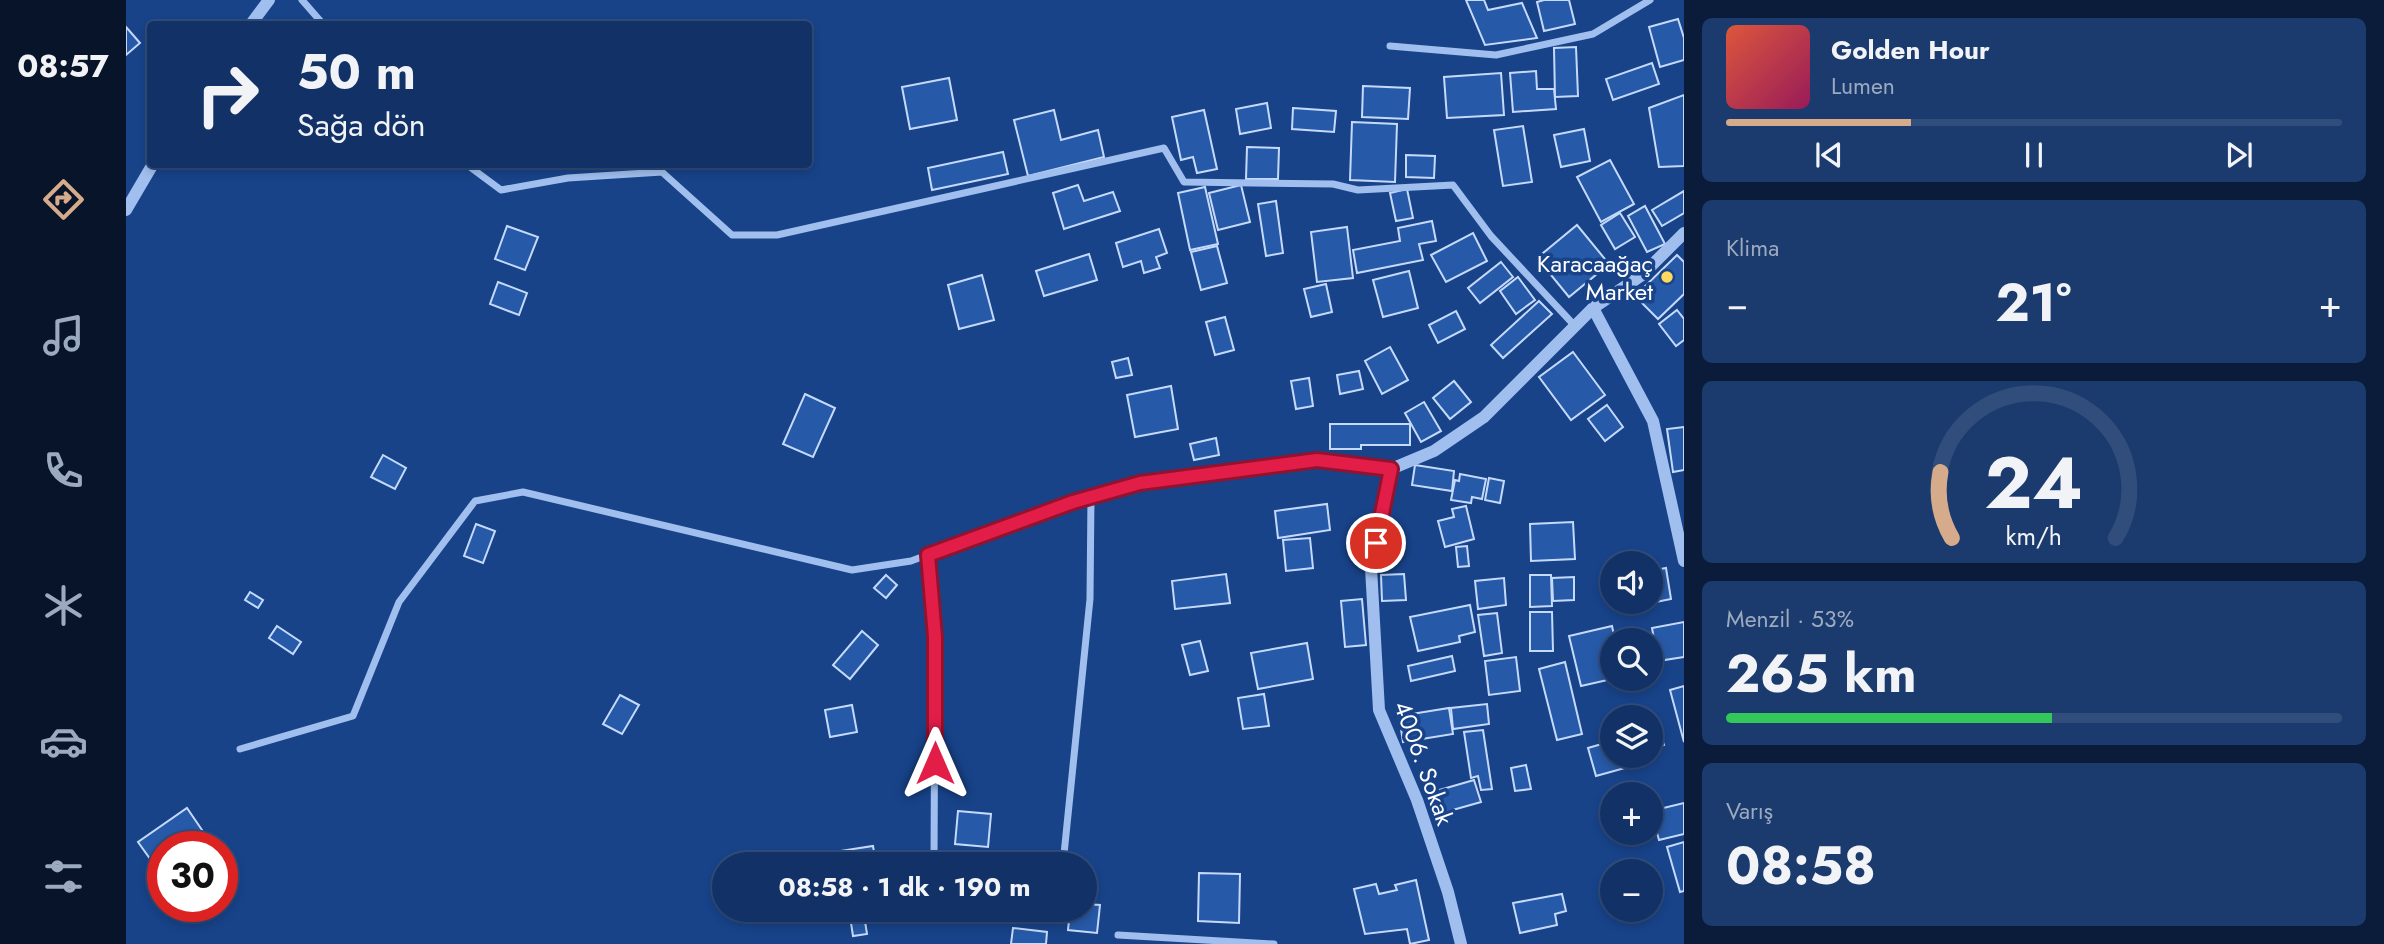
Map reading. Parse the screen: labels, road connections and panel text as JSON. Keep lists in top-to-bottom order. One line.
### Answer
{"streets":{"street":["4006. Sokak"]},"places":["Karacaağaç Market"],"page":{"tabs":"08:57","turn":["50 m","Sağa dön"],"song":["Golden Hour","Lumen"],"tile":["Klima",["Menzil · 53%","265 km"],["Varış","08:58"]],"heat":["−","21°","+"],"map_buttons":["+","−"],"limit":"30","trip":"08:58 · 1 dk · 190 m","gauge":["24","km/h"]}}
